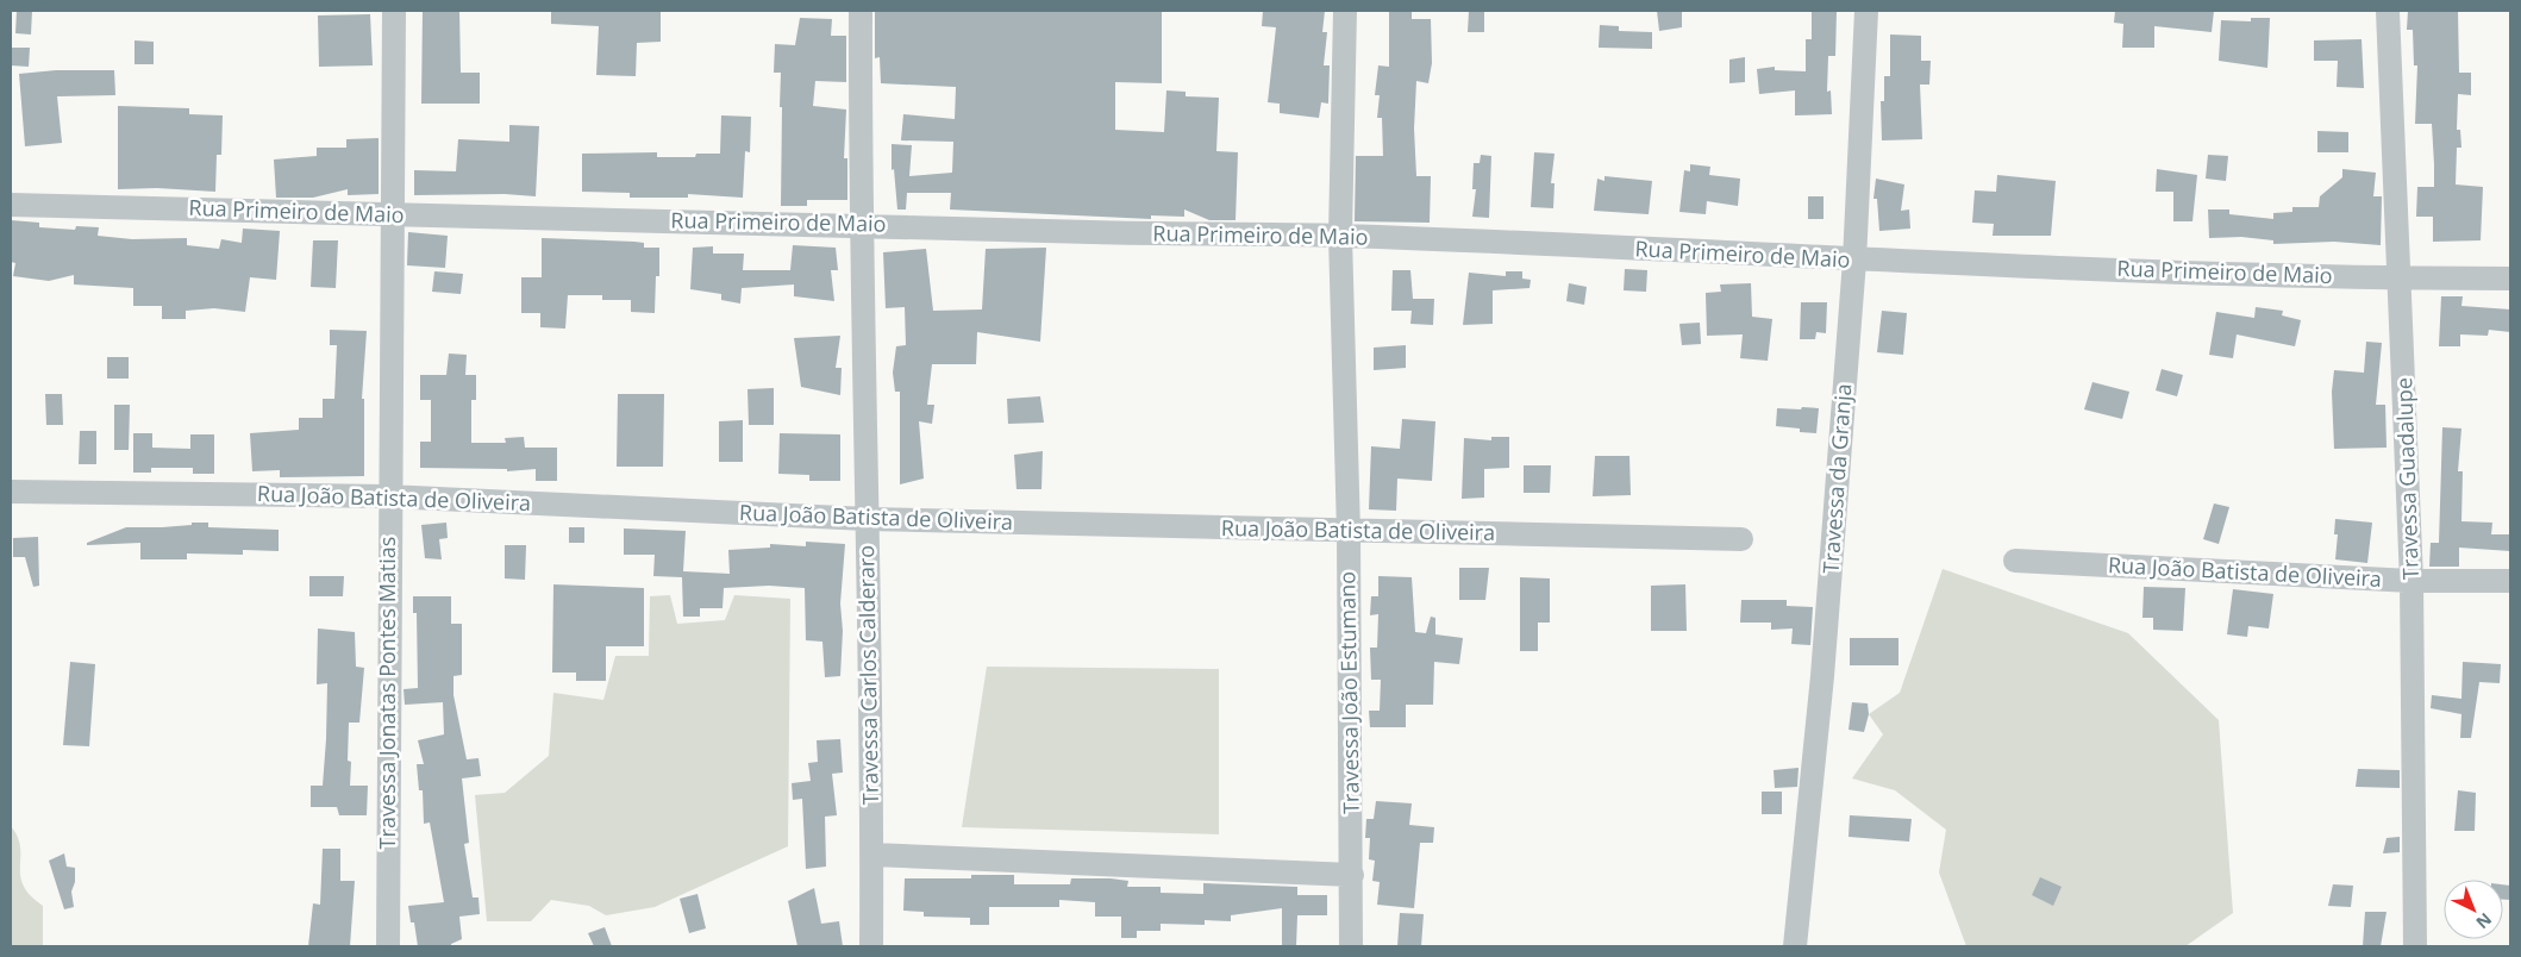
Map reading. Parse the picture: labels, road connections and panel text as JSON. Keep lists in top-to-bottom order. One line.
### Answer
{"streets":{"street":["Rua Primeiro de Maio","Travessa da Granja","Travessa Guadalupe","Rua João Batista de Oliveira","Travessa Carlos Calderaro","Travessa Jonatas Pontes Matias","Travessa João Estumano"]},"crossings":[["Rua Primeiro de Maio","Travessa da Granja"],["Rua Primeiro de Maio","Travessa Guadalupe"],["Rua Primeiro de Maio","Travessa Carlos Calderaro"],["Rua Primeiro de Maio","Travessa Jonatas Pontes Matias"],["Rua Primeiro de Maio","Travessa João Estumano"],["Travessa Guadalupe","Rua João Batista de Oliveira"],["Rua João Batista de Oliveira","Travessa Carlos Calderaro"],["Rua João Batista de Oliveira","Travessa Jonatas Pontes Matias"],["Rua João Batista de Oliveira","Travessa João Estumano"]],"north":"bottom right"}
